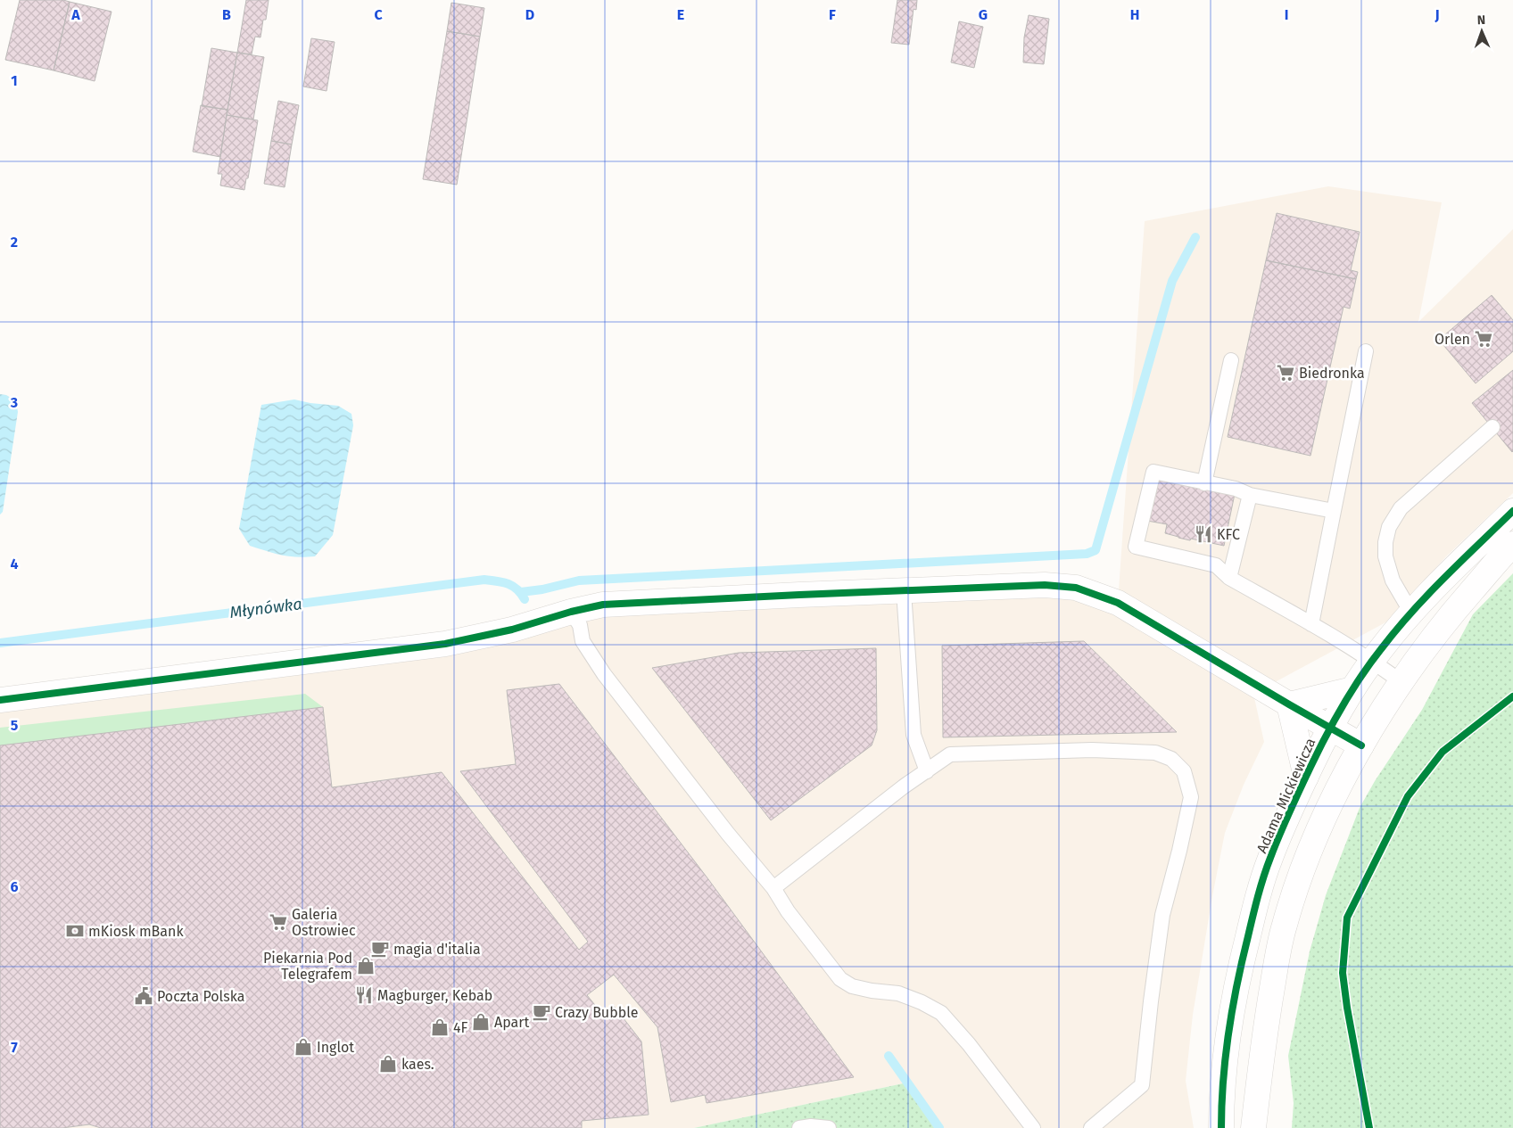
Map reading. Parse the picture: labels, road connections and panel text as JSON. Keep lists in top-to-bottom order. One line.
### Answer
{"streets":{"street":["Adama Mickiewicza"]},"water":["Młynówka"],"places":{"supermarket":["Orlen","Biedronka","Galeria Ostrowiec"],"restaurant":["KFC","Magburger, Kebab"],"bank":["mKiosk mBank"],"cafe":["magia d'italia","Crazy Bubble"],"shop":["Piekarnia Pod Telegrafem","Apart","4F","Inglot","kaes."],"public building":["Poczta Polska"]},"north":"top","grid":{"columns":["A","B","C","D","E","F","G","H","I","J"],"rows":["1","2","3","4","5","6","7"]}}
